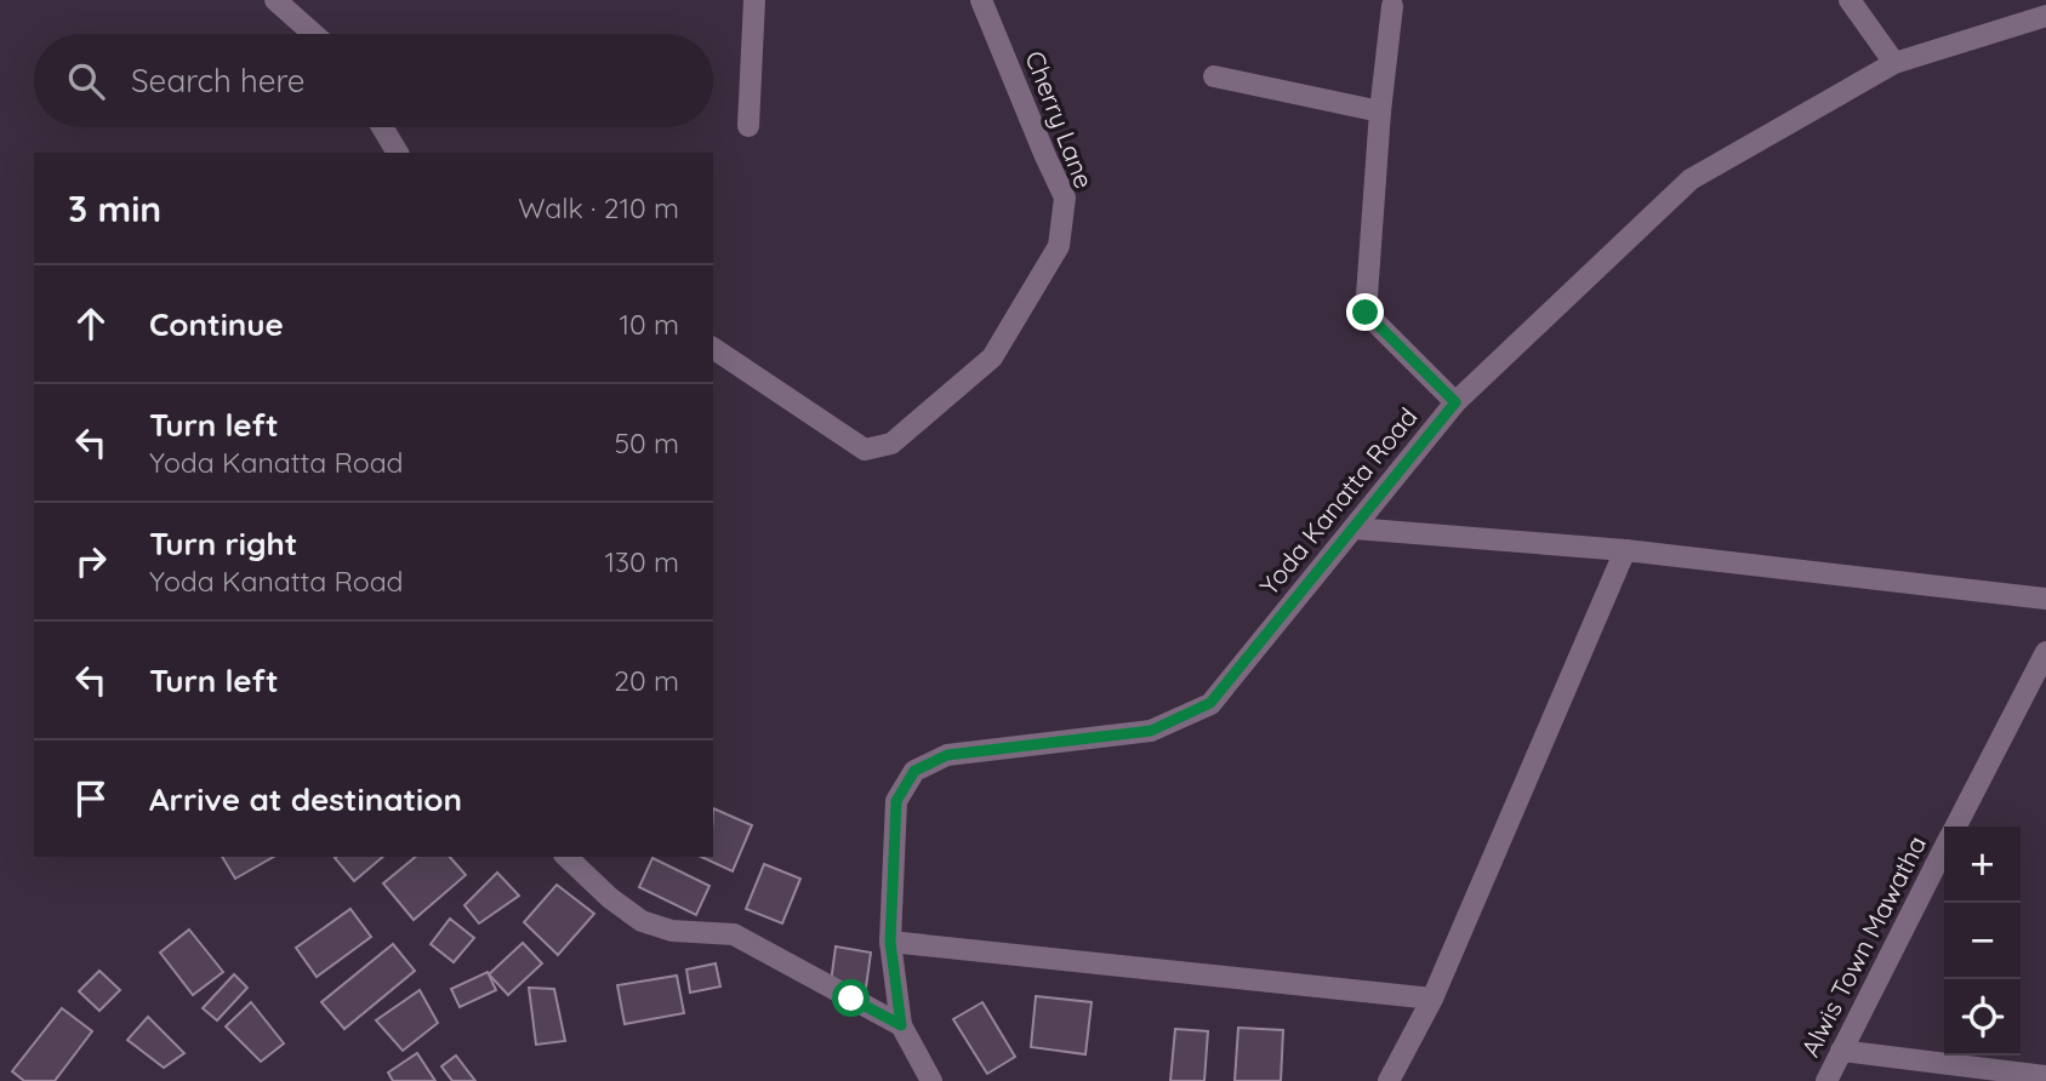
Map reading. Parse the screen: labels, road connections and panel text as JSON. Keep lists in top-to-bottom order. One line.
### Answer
{"streets":{"street":["Cherry Lane","Yoda Kanatta Road","Alwis Town Mawatha"]},"page":{"search":"Search here","heading":["3 min","Walk · 210 m"],"list":[["Continue","10 m"],["Turn left","Yoda Kanatta Road","50 m"],["Turn right","Yoda Kanatta Road","130 m"],["Turn left","20 m"],"Arrive at destination"],"map_buttons":["+","−"]}}
